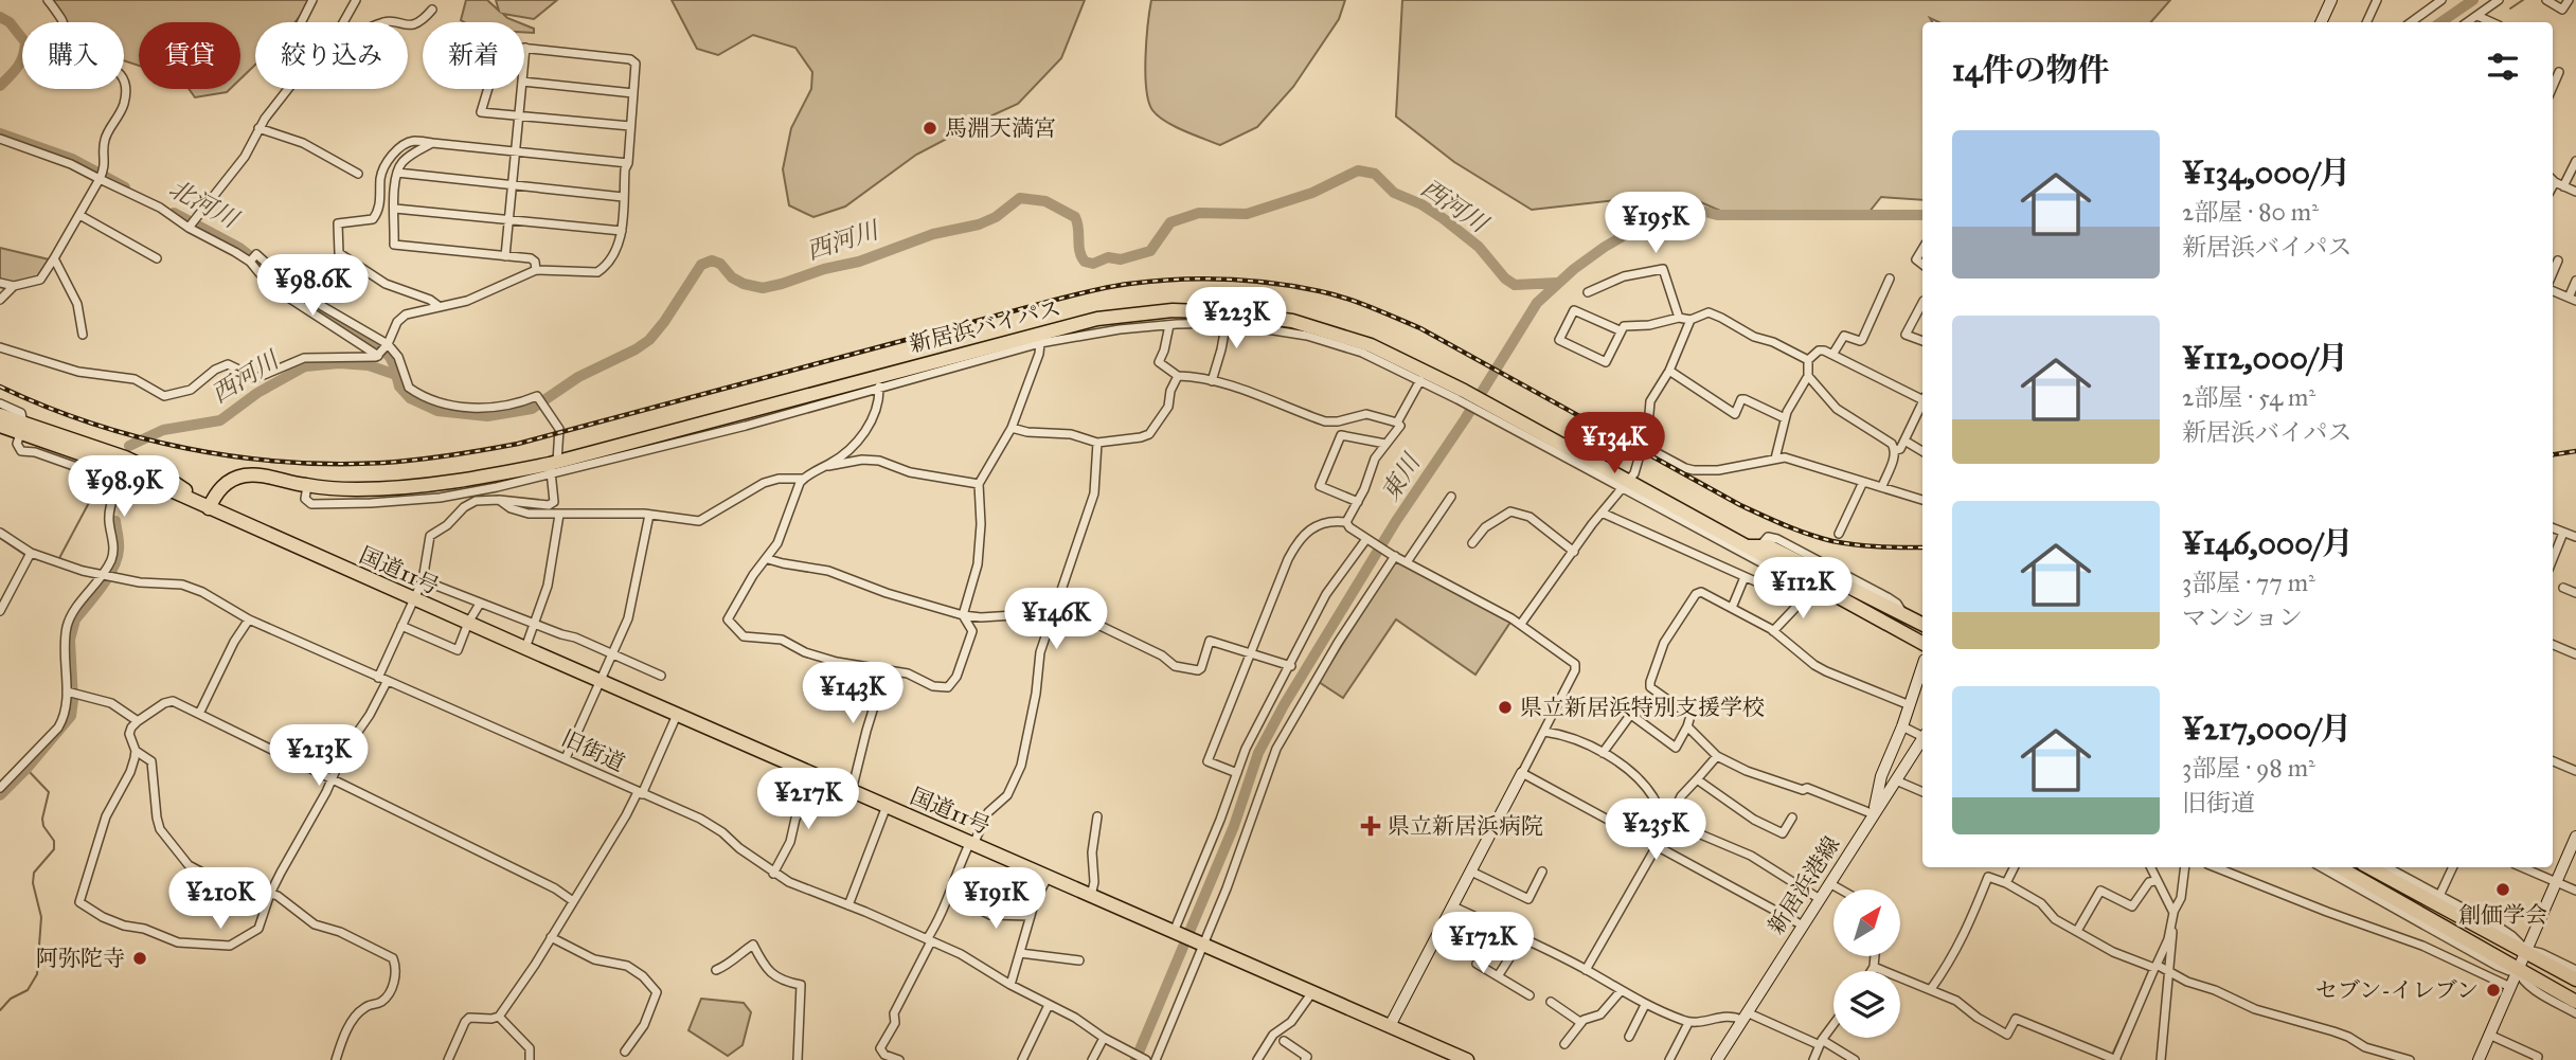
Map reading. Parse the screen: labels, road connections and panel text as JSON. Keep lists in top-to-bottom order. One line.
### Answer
{"streets":{"highway":["新居浜バイパス","国道11号"],"street":["旧街道","新居浜港線"]},"crossings":[["新居浜バイパス","国道11号"]],"water":["北河川","西河川","東川"],"places":{"other":["馬淵天満宮","県立新居浜特別支援学校","創価学会","阿弥陀寺","セブン-イレブン"],"health":["県立新居浜病院"]},"north":"top right","page":{"chip":["購入","賃貸","絞り込み","新着"],"heading":"14件の物件","list":[{"name":"¥134,000/月","note":"2部屋 · 80 m² · 新居浜バイパス"},{"name":"¥112,000/月","note":"2部屋 · 54 m² · 新居浜バイパス"},{"name":"¥146,000/月","note":"3部屋 · 77 m² · マンション"},{"name":"¥217,000/月","note":"3部屋 · 98 m² · 旧街道"}],"price":["¥195K","¥98.6K","¥223K","¥134K","¥98.9K","¥112K","¥146K","¥143K","¥213K","¥217K","¥235K","¥210K","¥191K","¥172K"]}}
